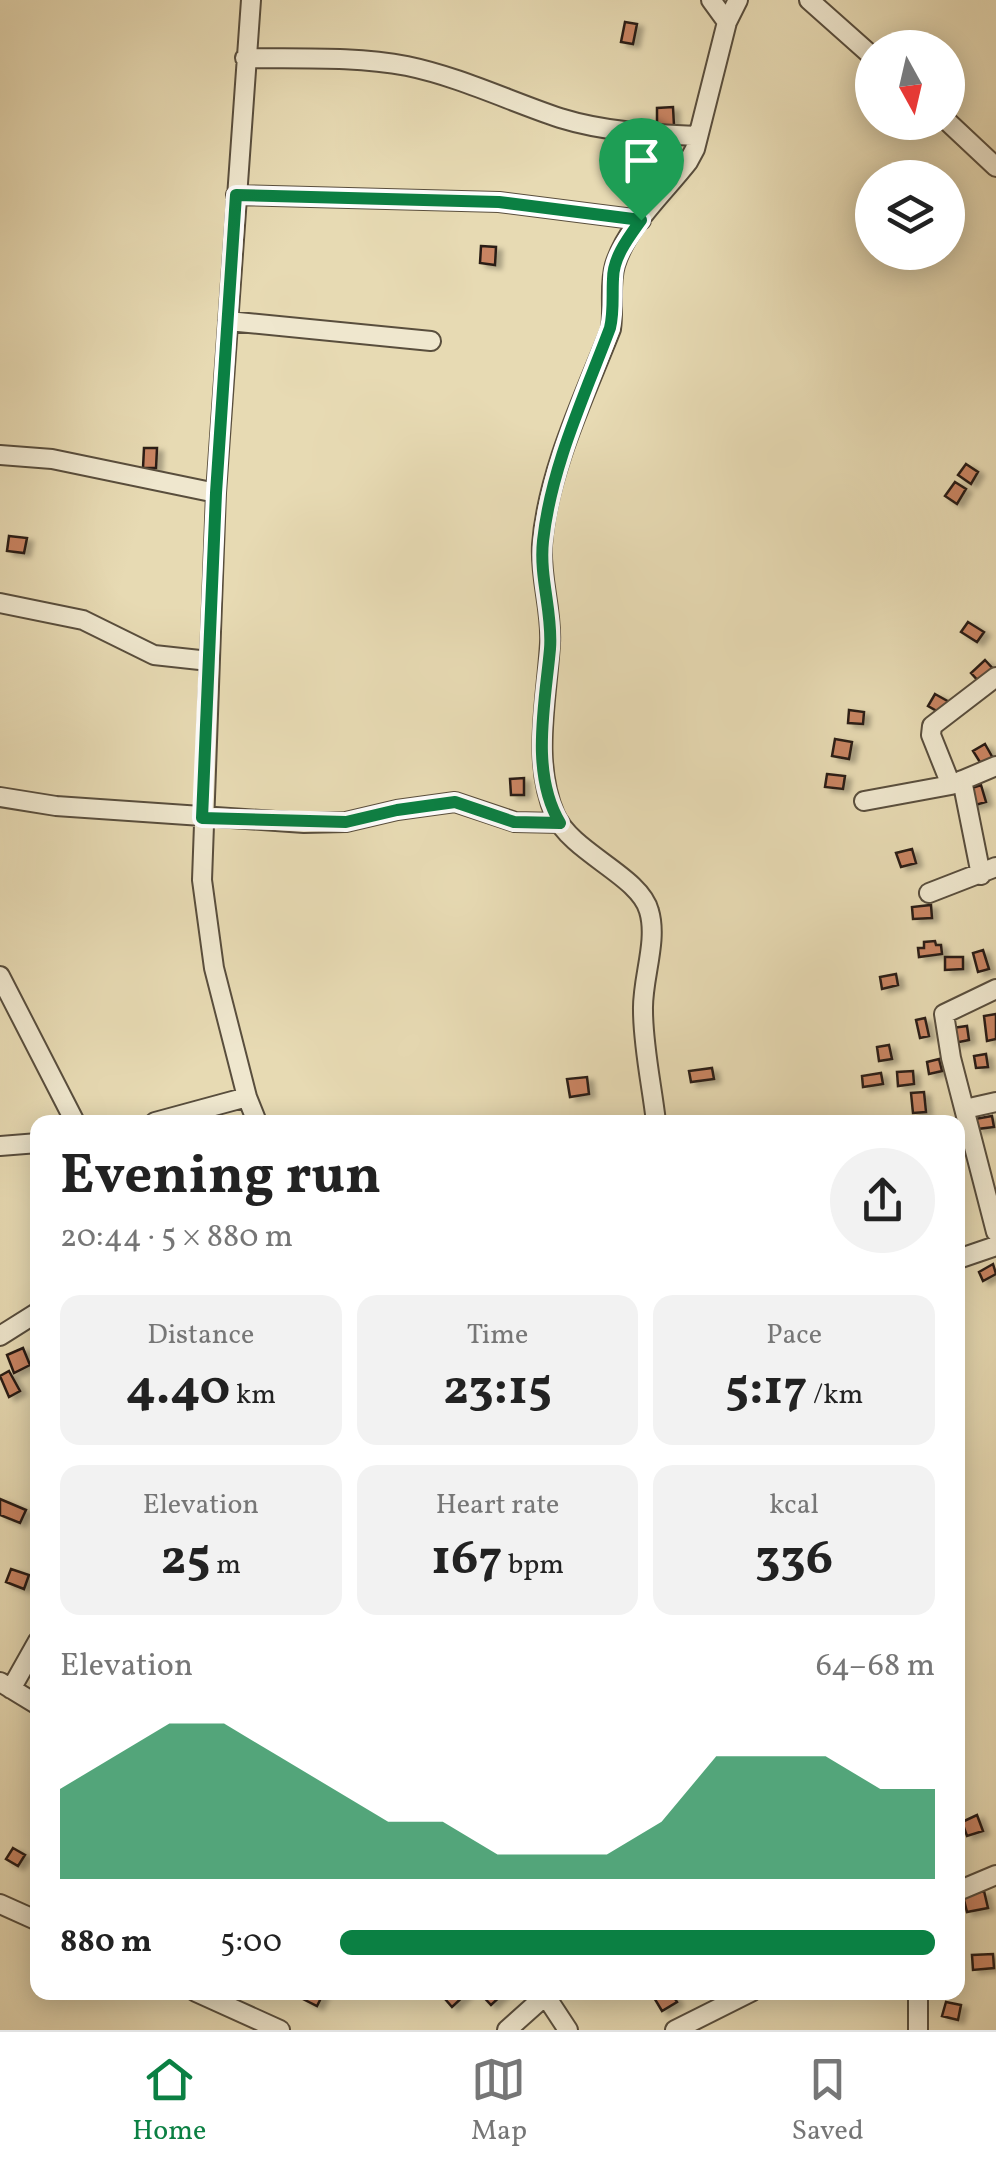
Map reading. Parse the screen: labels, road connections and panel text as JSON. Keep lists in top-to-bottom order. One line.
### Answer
{"north":"bottom","page":{"heading":["Evening run","20:44 · 5 × 880 m"],"stats":[["Distance","4.40 km"],["Time","23:15"],["Pace","5:17 /km"],["Elevation","25 m"],["Heart rate","167 bpm"],["kcal","336"]],"chart":["Elevation","64–68 m"],"list":[{"name":"880 m","note":"5:00"}],"tabs":["Home","Map","Saved"]}}
